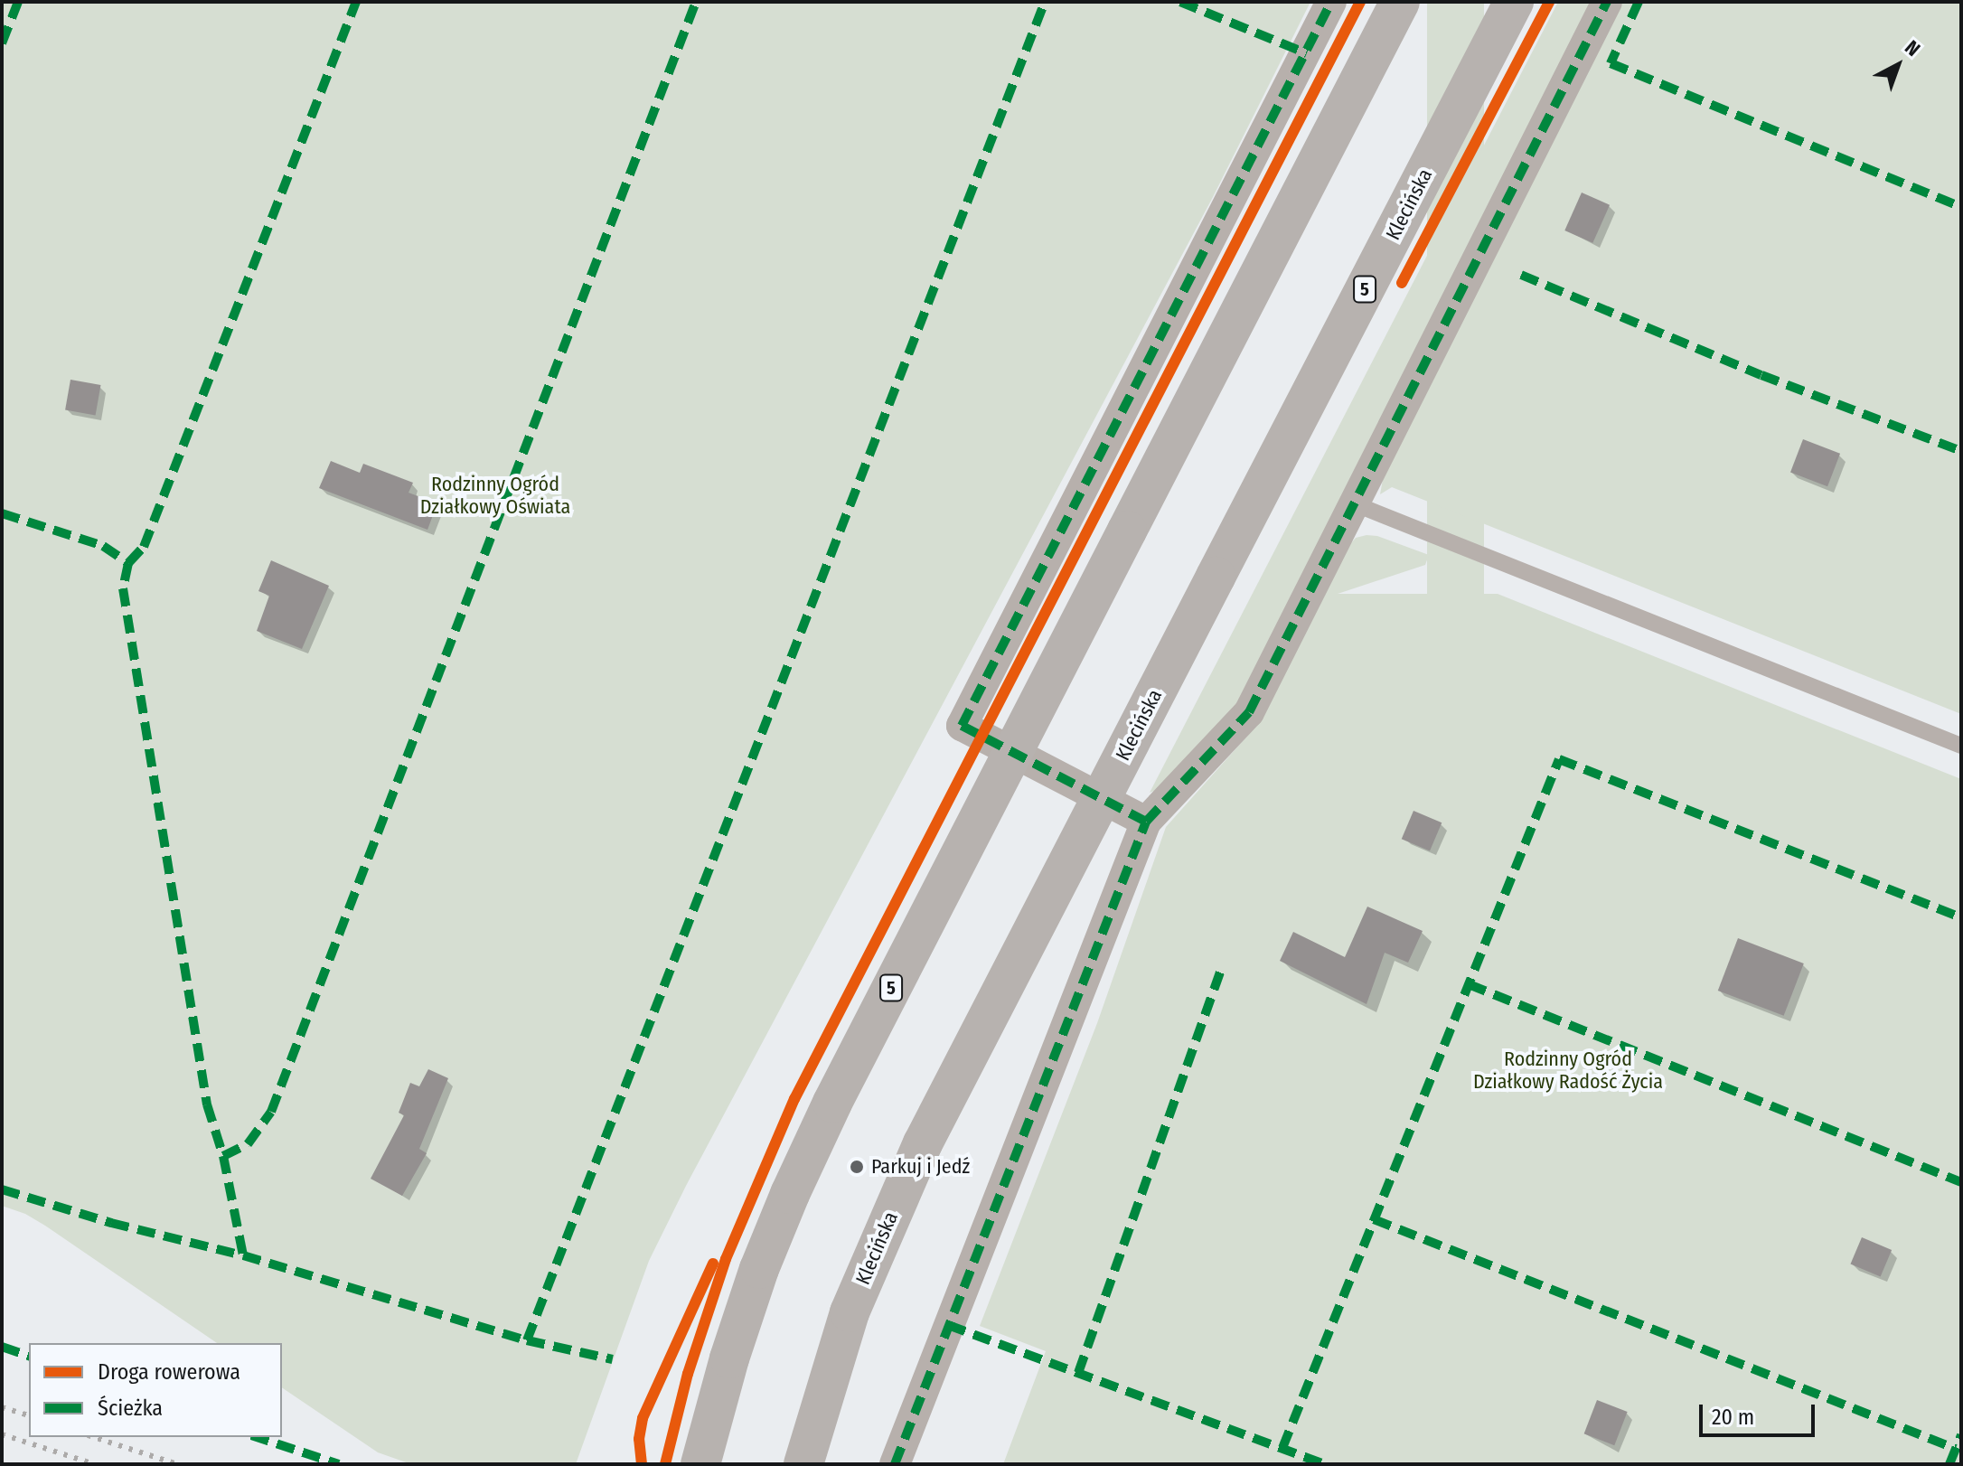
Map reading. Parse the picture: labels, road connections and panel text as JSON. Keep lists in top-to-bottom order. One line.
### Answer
{"streets":{"main road":["Klecińska","5"]},"parks":["Rodzinny Ogród Działkowy Oświata","Rodzinny Ogród Działkowy Radość Życia"],"places":["Parkuj i Jedź"],"legend":["Droga rowerowa","Ścieżka"],"scale_bar":"20 m","north":"top right"}
